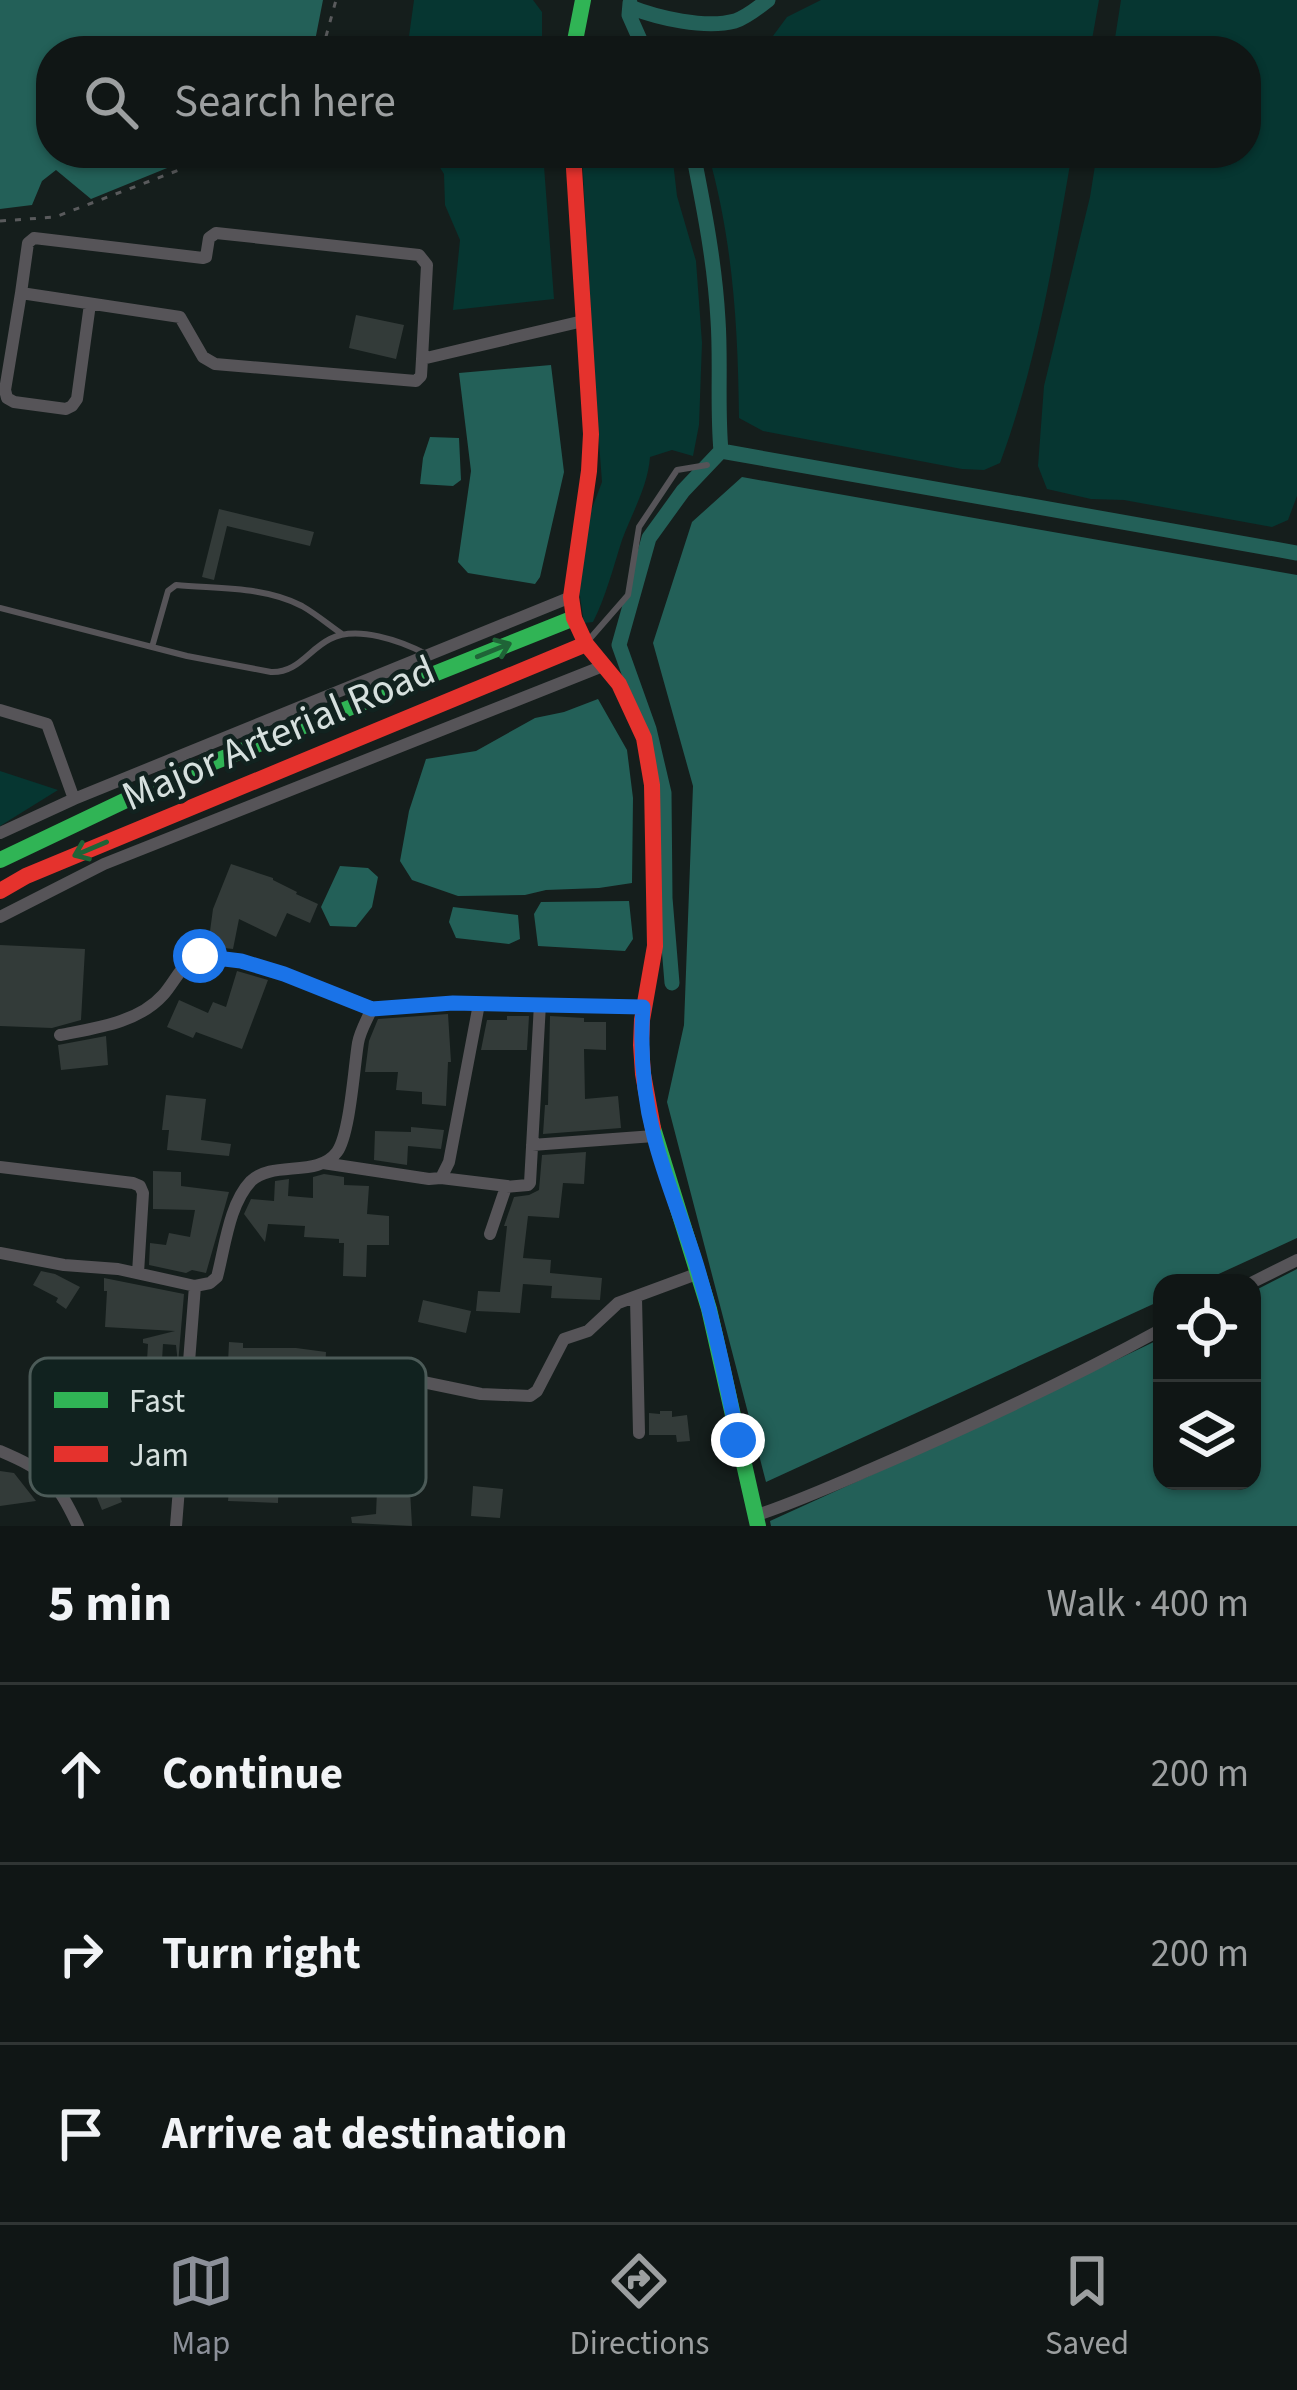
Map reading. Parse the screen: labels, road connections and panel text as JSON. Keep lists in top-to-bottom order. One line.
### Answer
{"streets":{"street":["Major Arterial Road"]},"legend":["Fast","Jam"],"page":{"search":"Search here","heading":["5 min","Walk · 400 m"],"list":[["Continue","200 m"],["Turn right","200 m"],"Arrive at destination"],"nav":["Map","Directions","Saved"]}}
